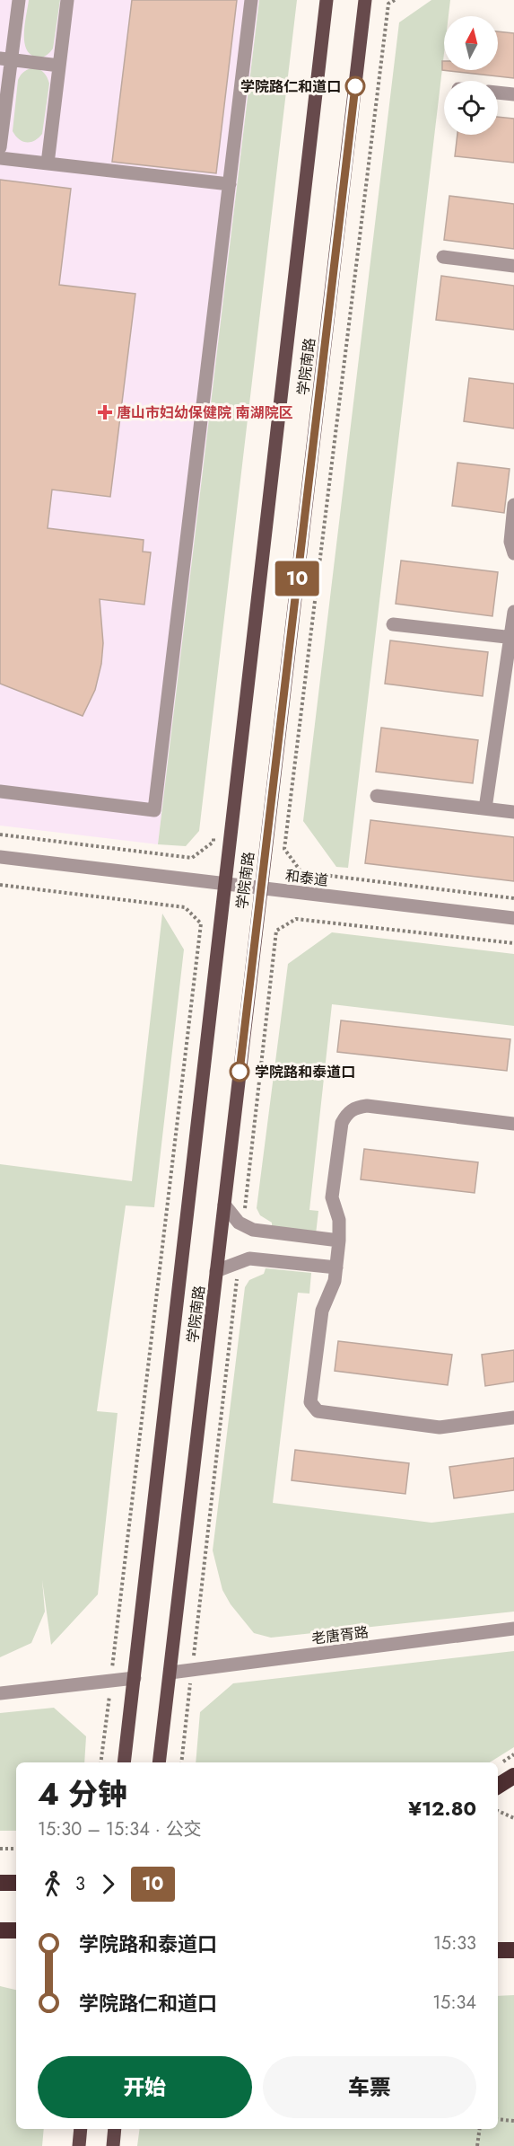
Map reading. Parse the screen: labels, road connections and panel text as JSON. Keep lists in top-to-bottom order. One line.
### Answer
{"streets":{"main road":["学院南路"],"street":["和泰道","老唐胥路"]},"crossings":[["学院南路","和泰道"],["学院南路","老唐胥路"]],"places":{"other":["学院路仁和道口","学院路和泰道口"],"health":["唐山市妇幼保健院 南湖院区"]},"lines":["bus line 10"],"north":"top","page":{"on_map":"10","heading":["4 分钟","15:30 – 15:34 · 公交","¥12.80"],"legs":["3","10"],"list":[{"name":"学院路和泰道口","value":"15:33"},{"name":"学院路仁和道口","value":"15:34"}],"buttons":["开始","车票"]}}
